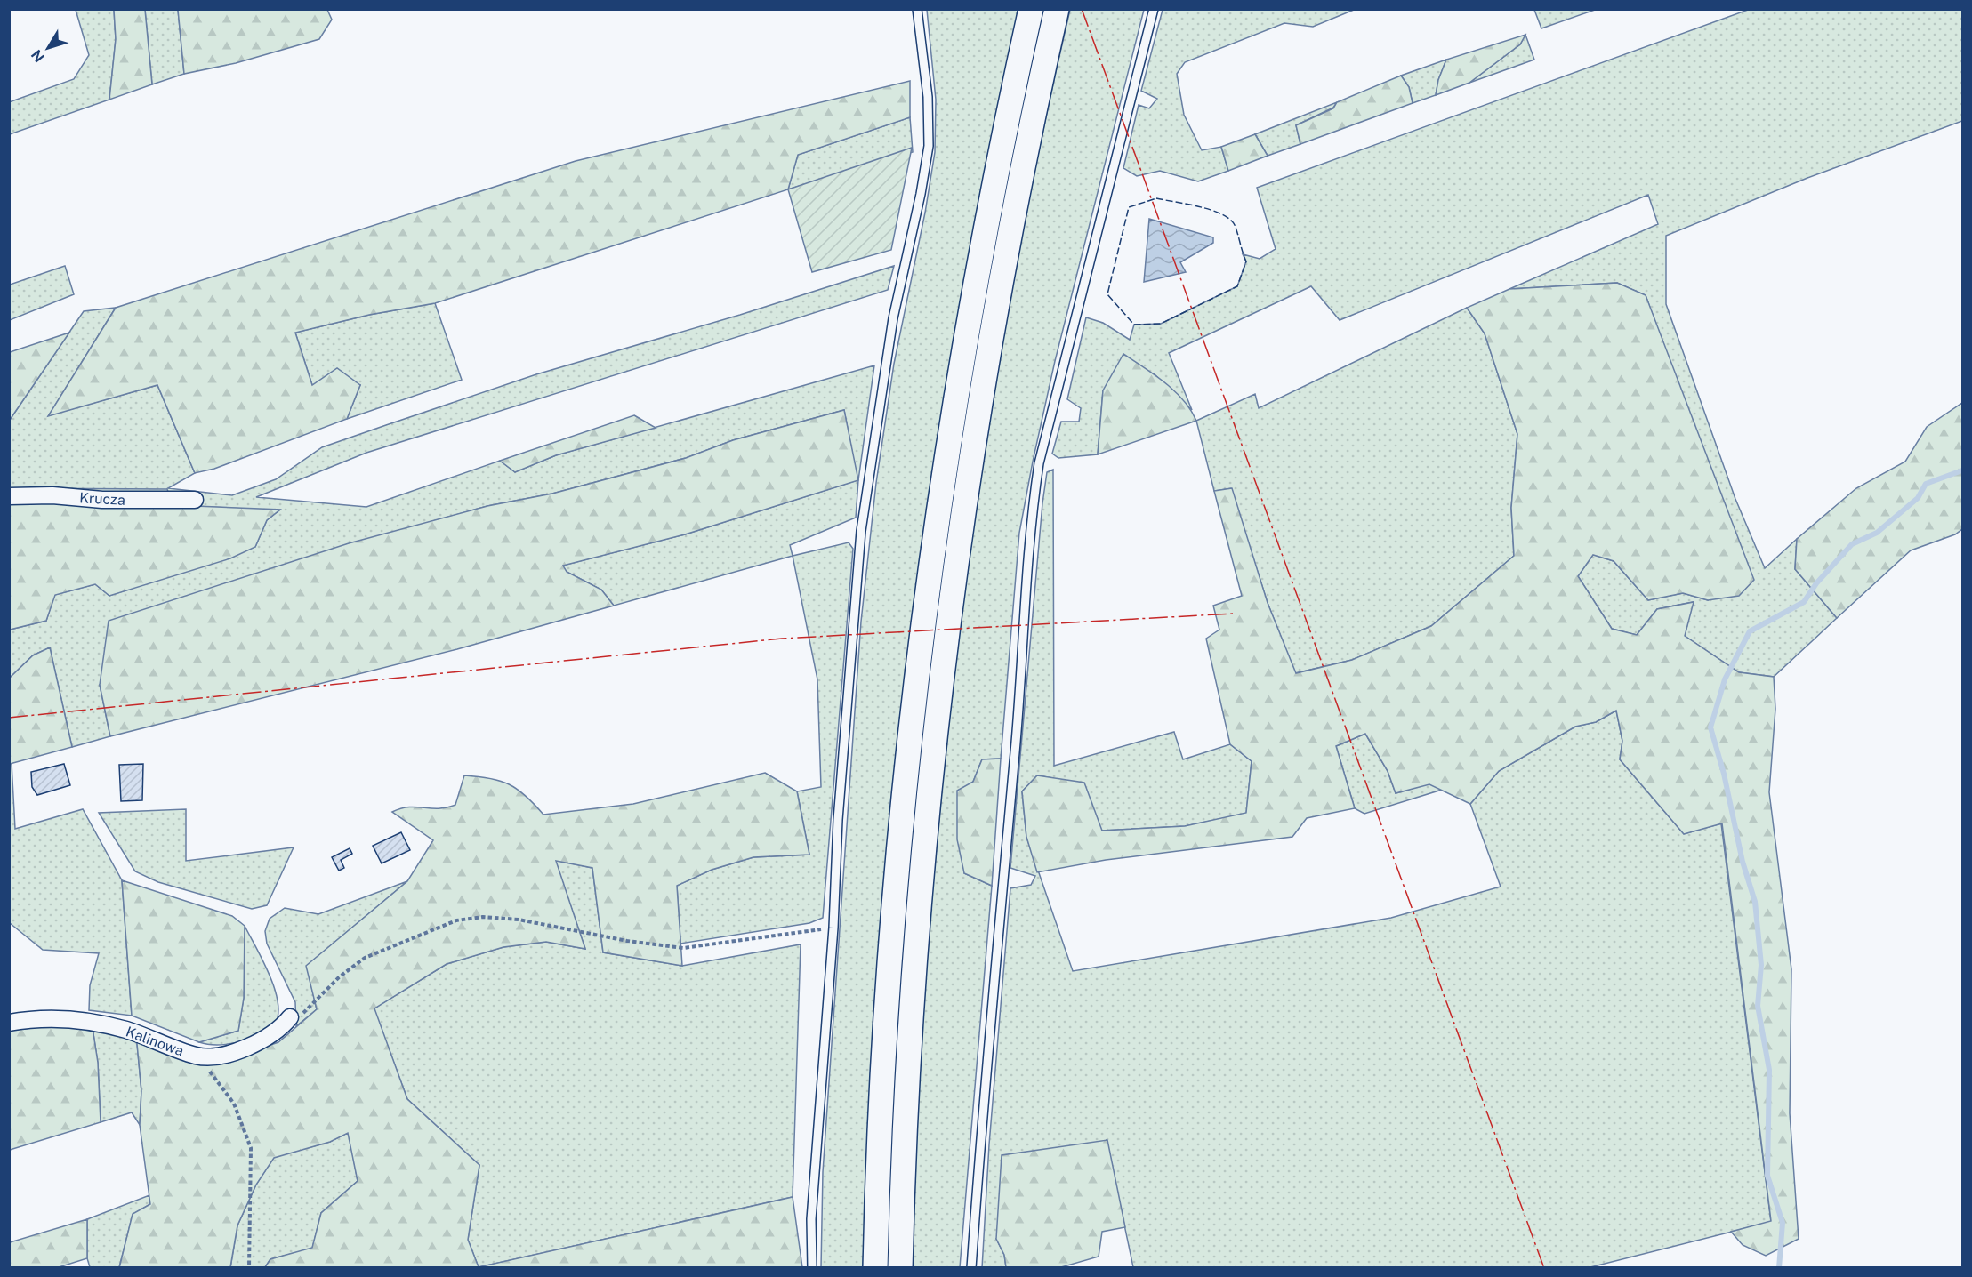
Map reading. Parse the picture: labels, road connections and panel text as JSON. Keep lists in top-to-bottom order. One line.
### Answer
{"streets":{"street":["Krucza","Kalinowa"]},"north":"bottom left"}
